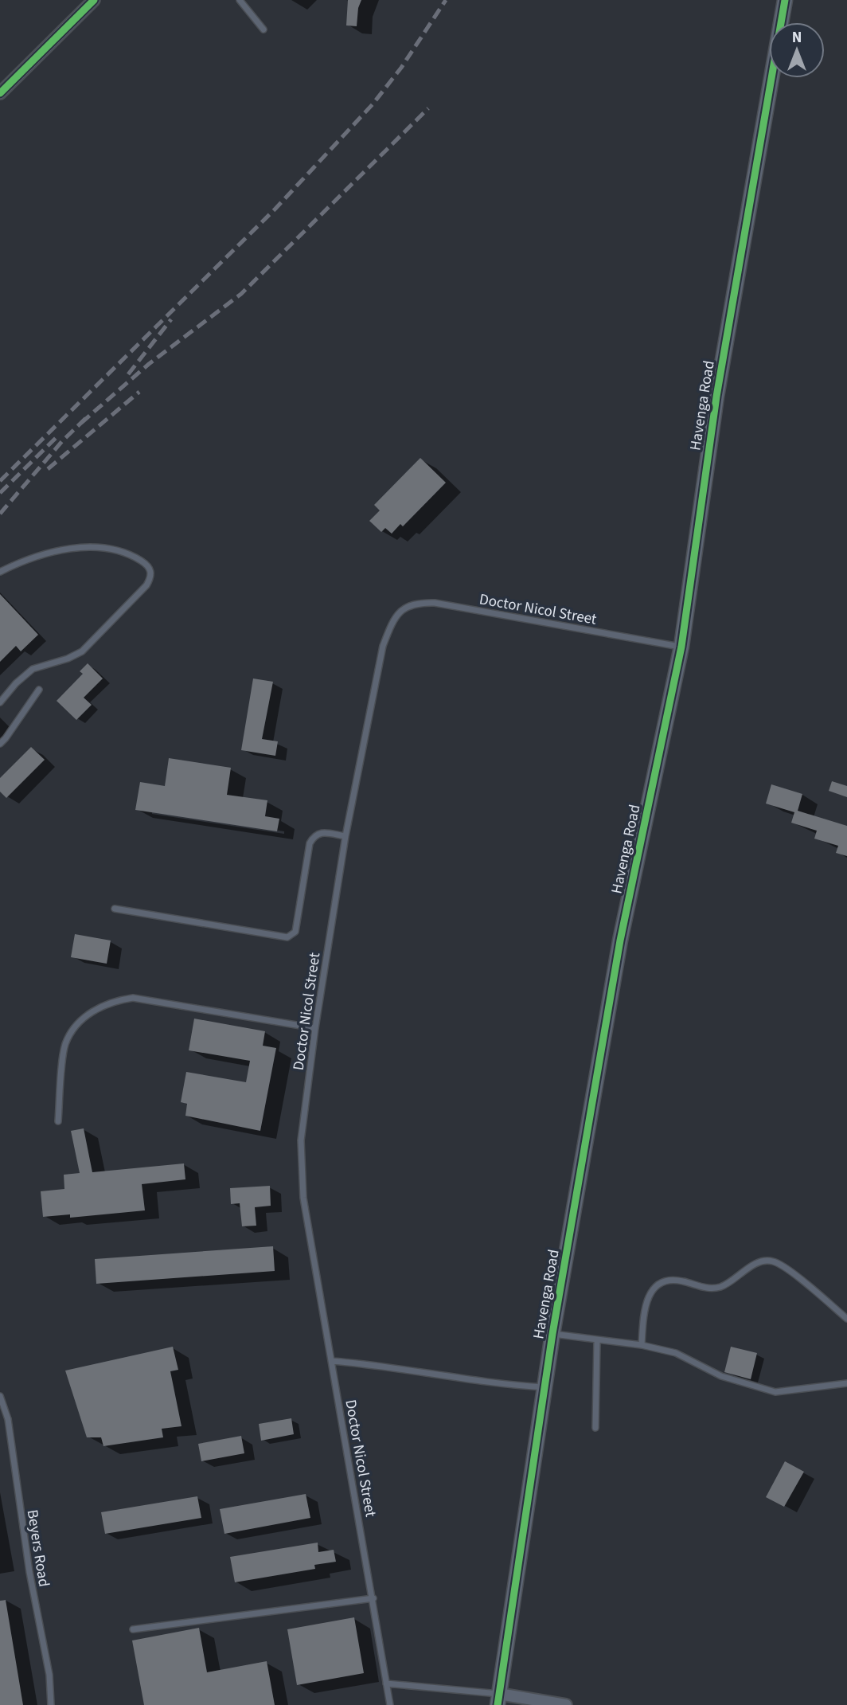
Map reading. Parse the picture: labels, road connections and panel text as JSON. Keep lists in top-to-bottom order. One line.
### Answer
{"streets":{"street":["Havenga Road"],"lane":["Doctor Nicol Street","Beyers Road"]},"crossings":[["Havenga Road","Doctor Nicol Street"]],"north":"top"}
